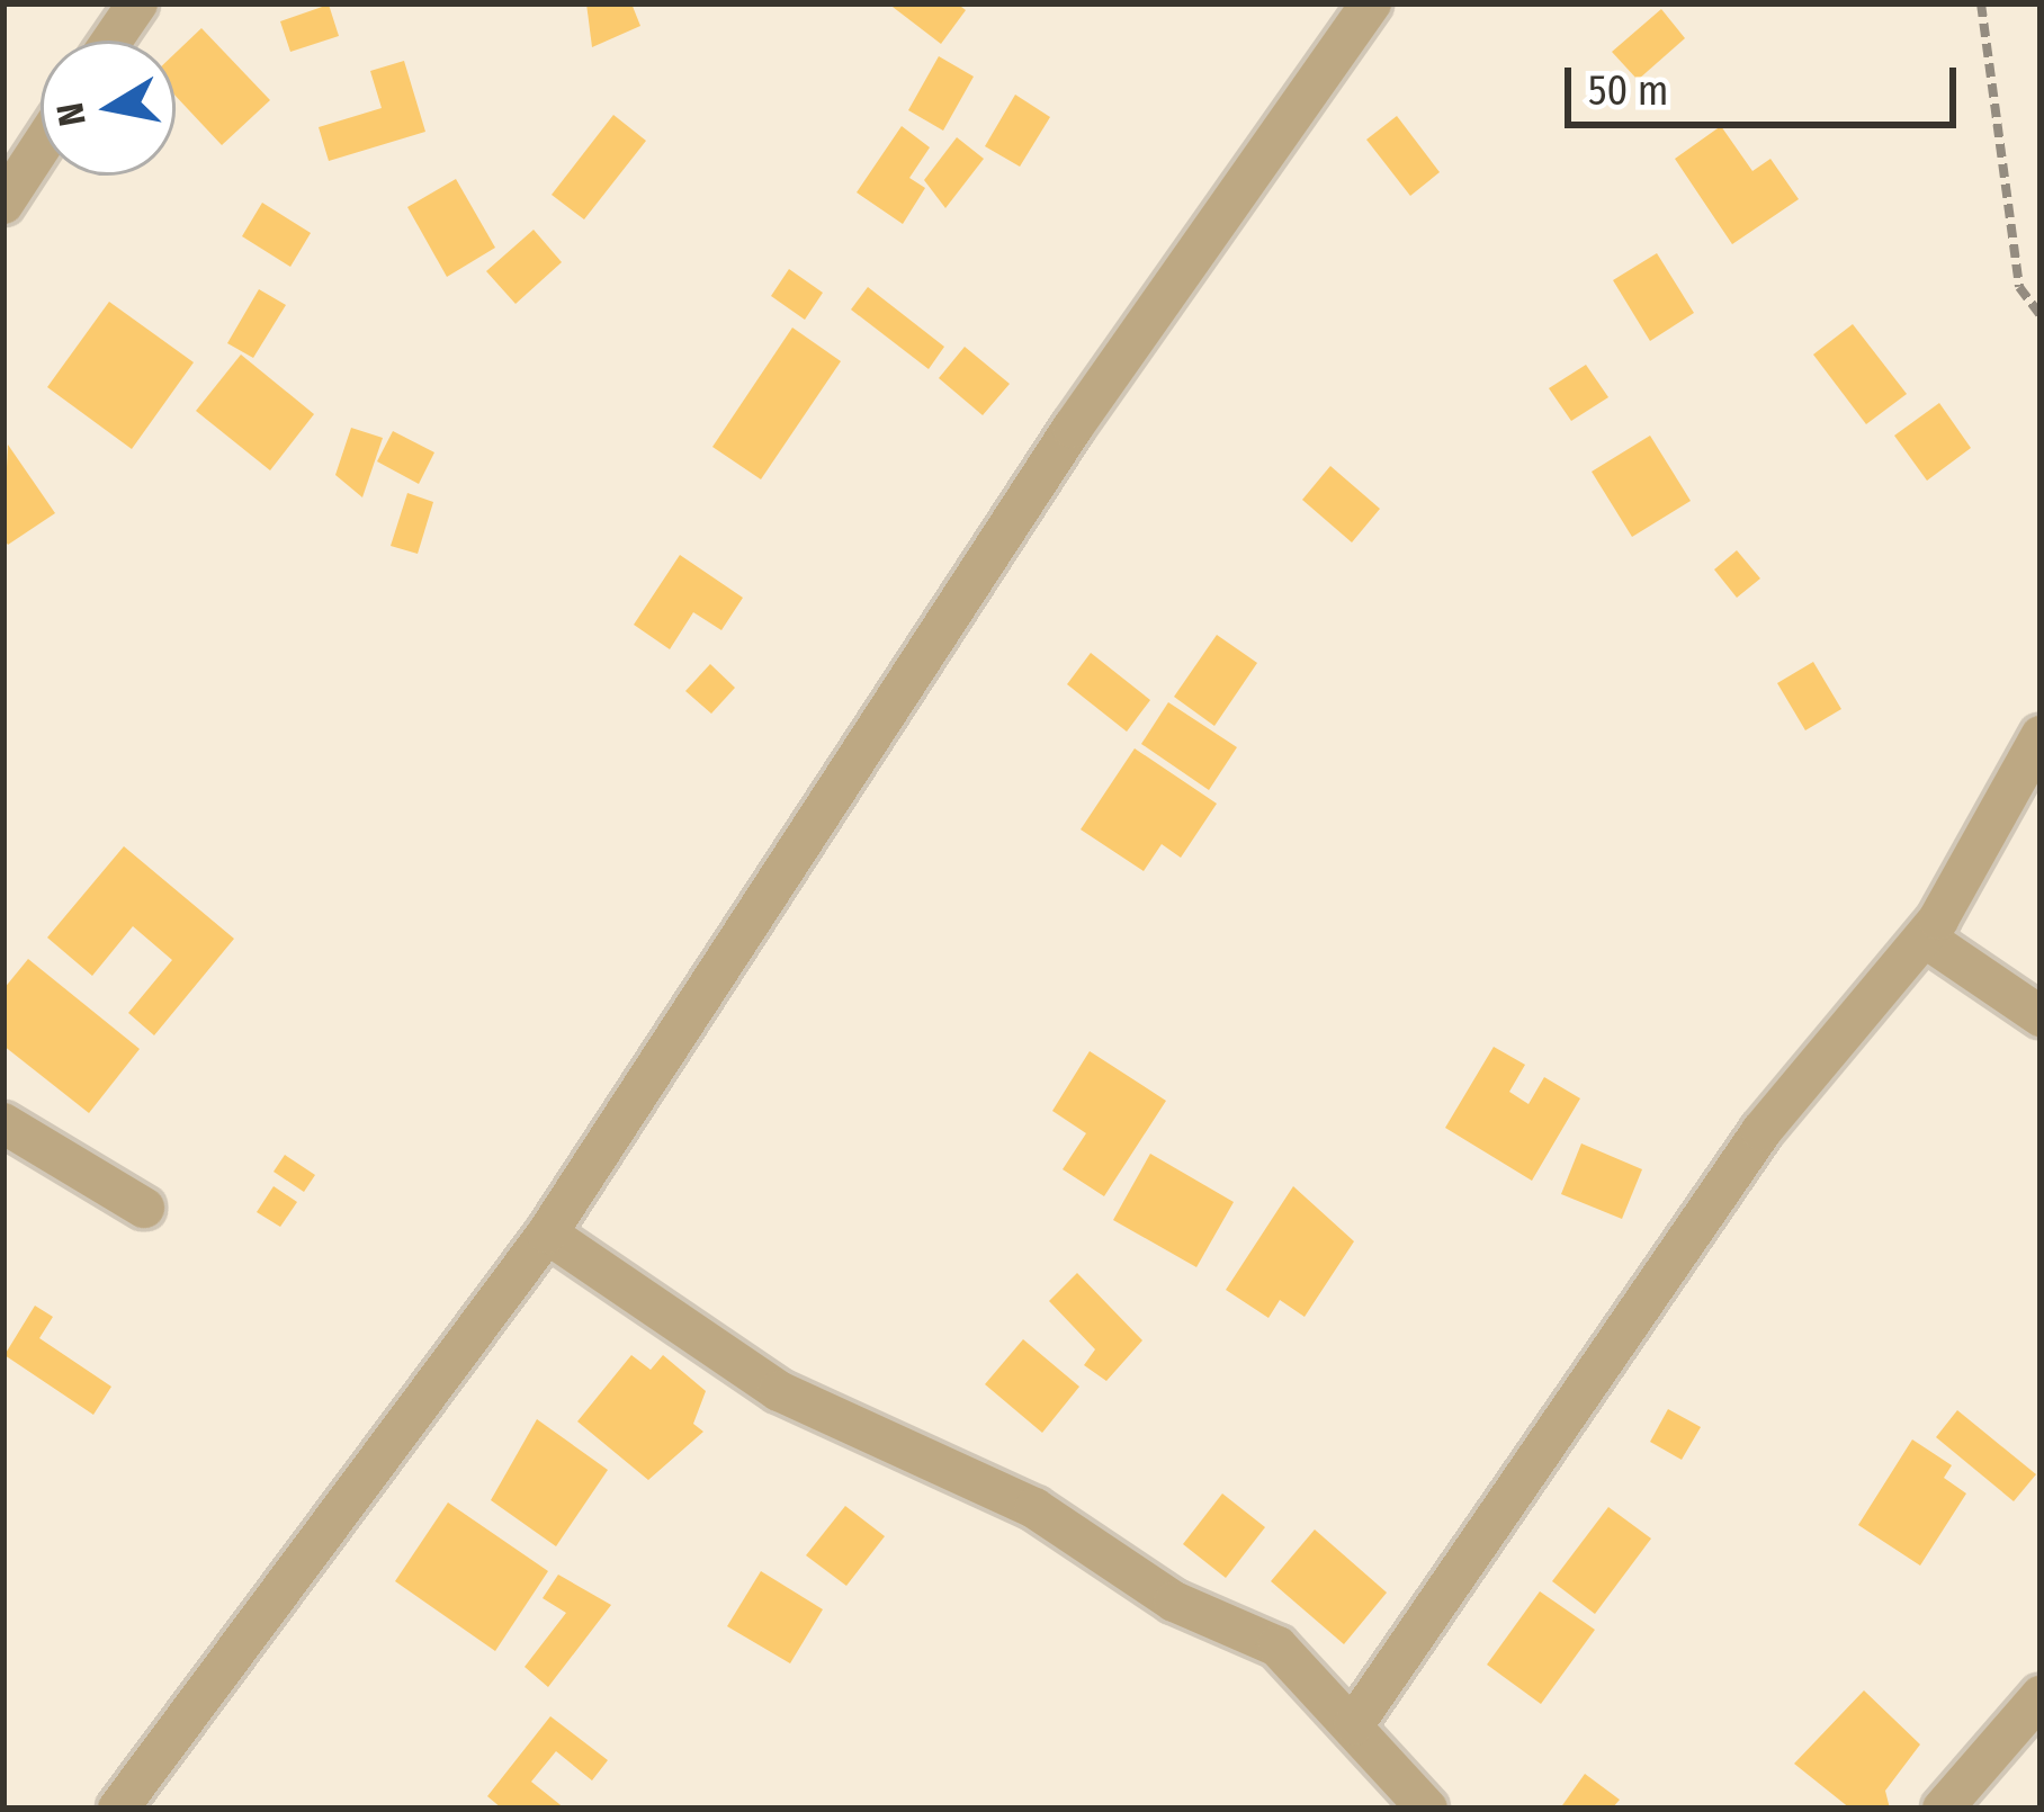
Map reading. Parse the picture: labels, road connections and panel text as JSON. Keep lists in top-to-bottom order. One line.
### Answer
{"scale_bar":"50 m","north":"left"}
